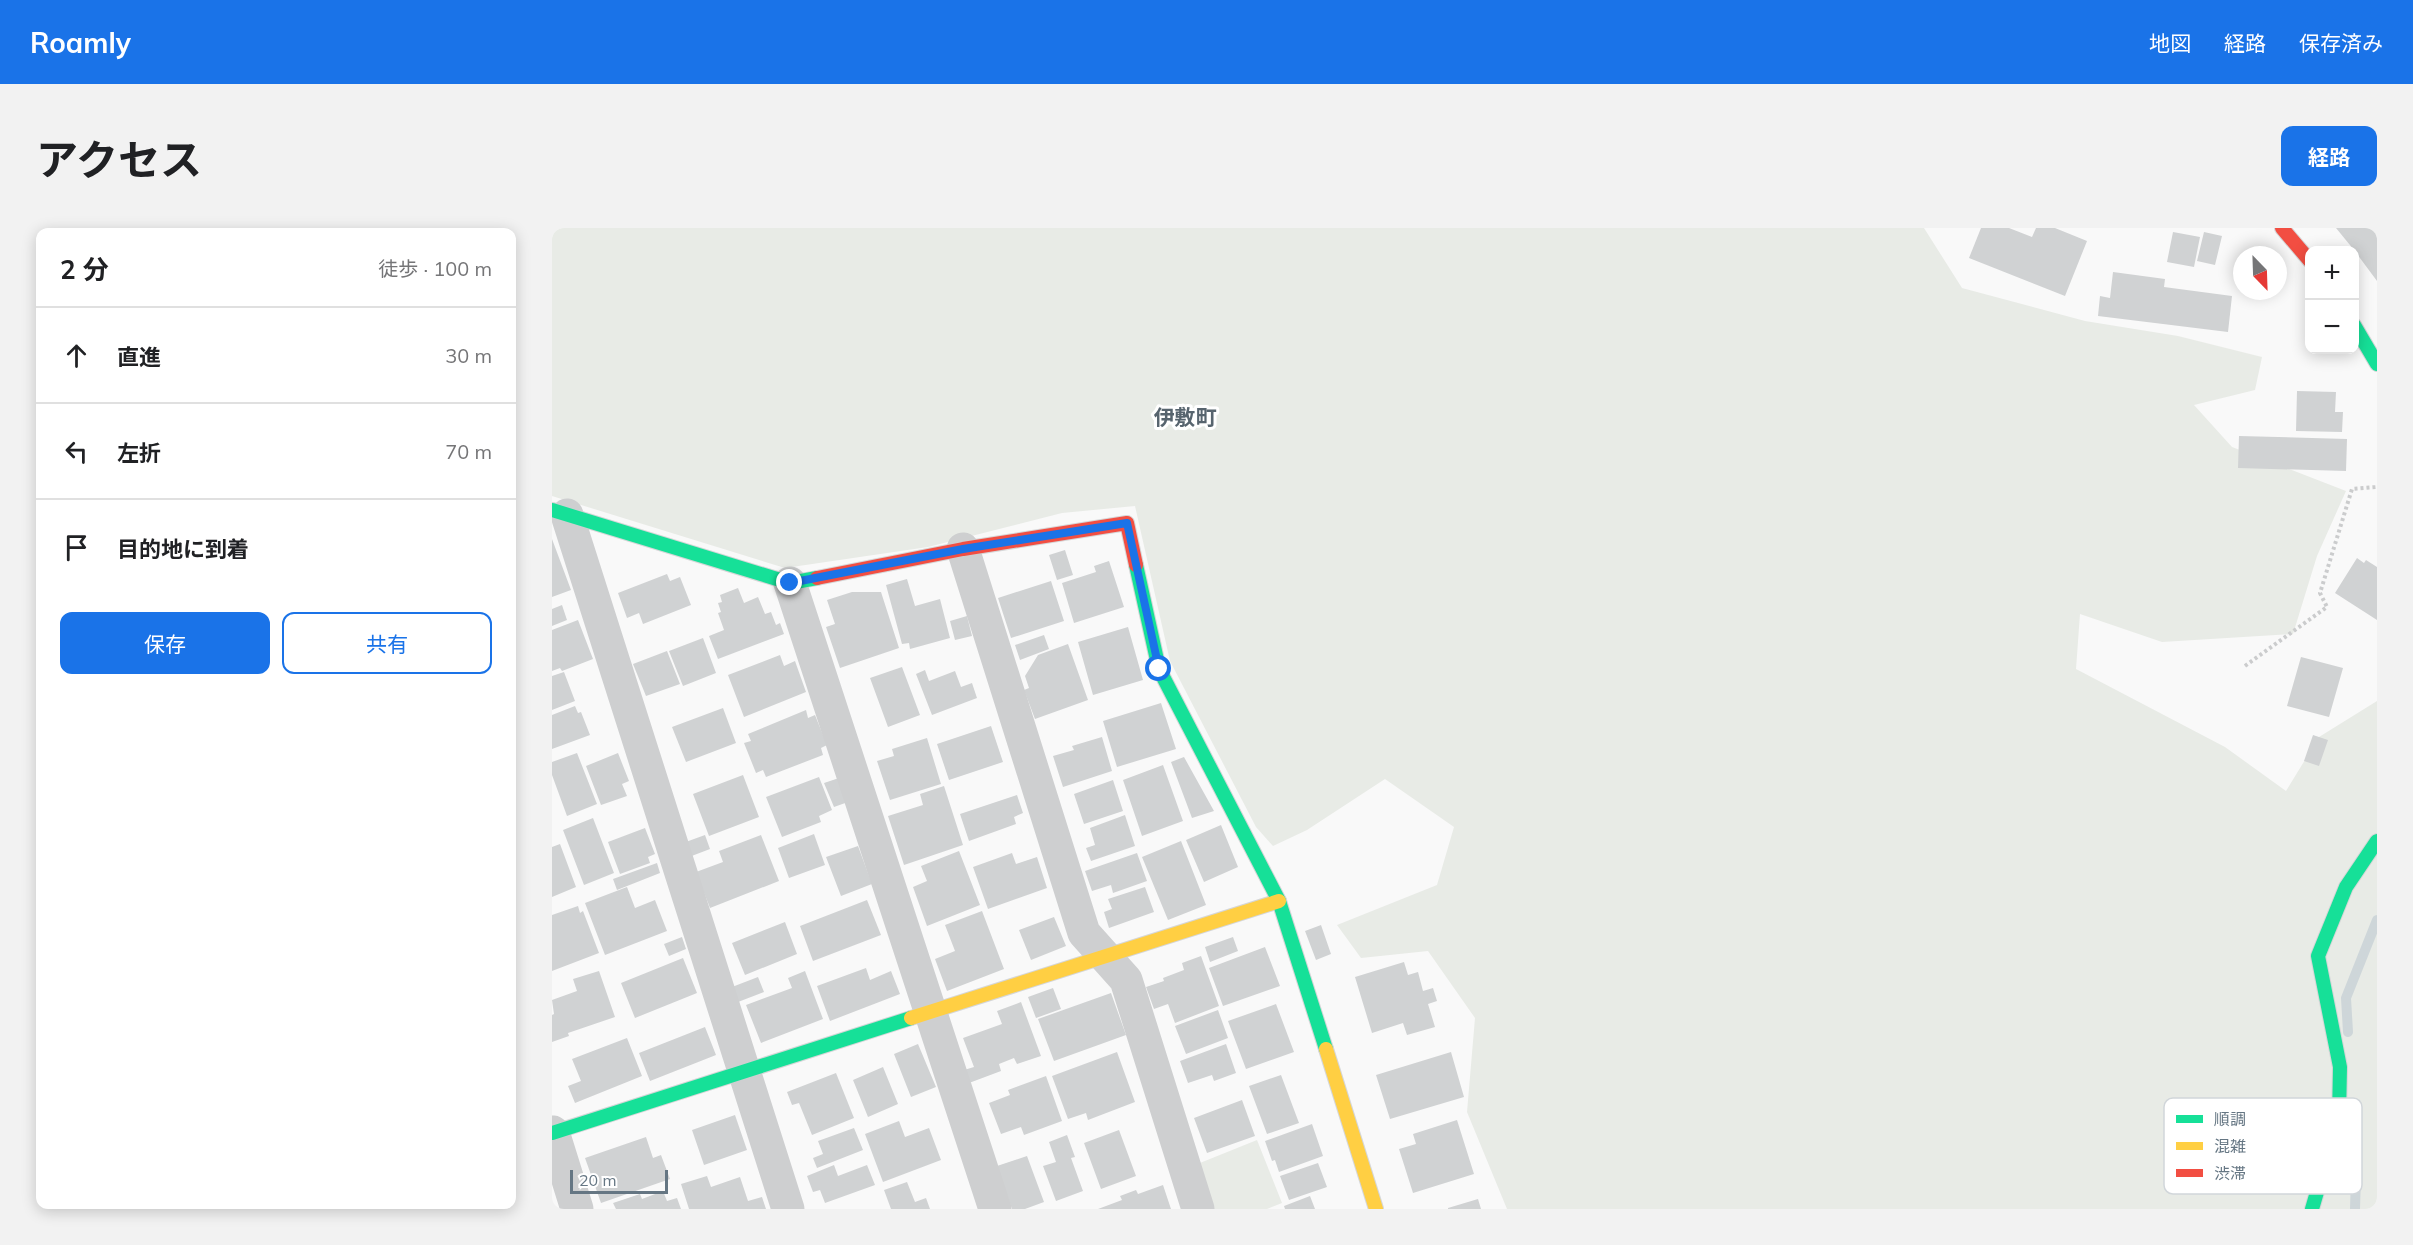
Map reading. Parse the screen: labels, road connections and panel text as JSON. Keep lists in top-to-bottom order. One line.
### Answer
{"districts":["伊敷町"],"legend":["順調","混雑","渋滞"],"scale_bar":"20 m","north":"bottom right","page":{"header":"Roamly","nav":["地図","経路","保存済み"],"title":"アクセス","buttons":["経路",["保存","共有"]],"heading":["2 分","徒歩 · 100 m"],"map_buttons":["+","−"],"list":[["直進","30 m"],["左折","70 m"],"目的地に到着"],"scale":"20 m"}}
